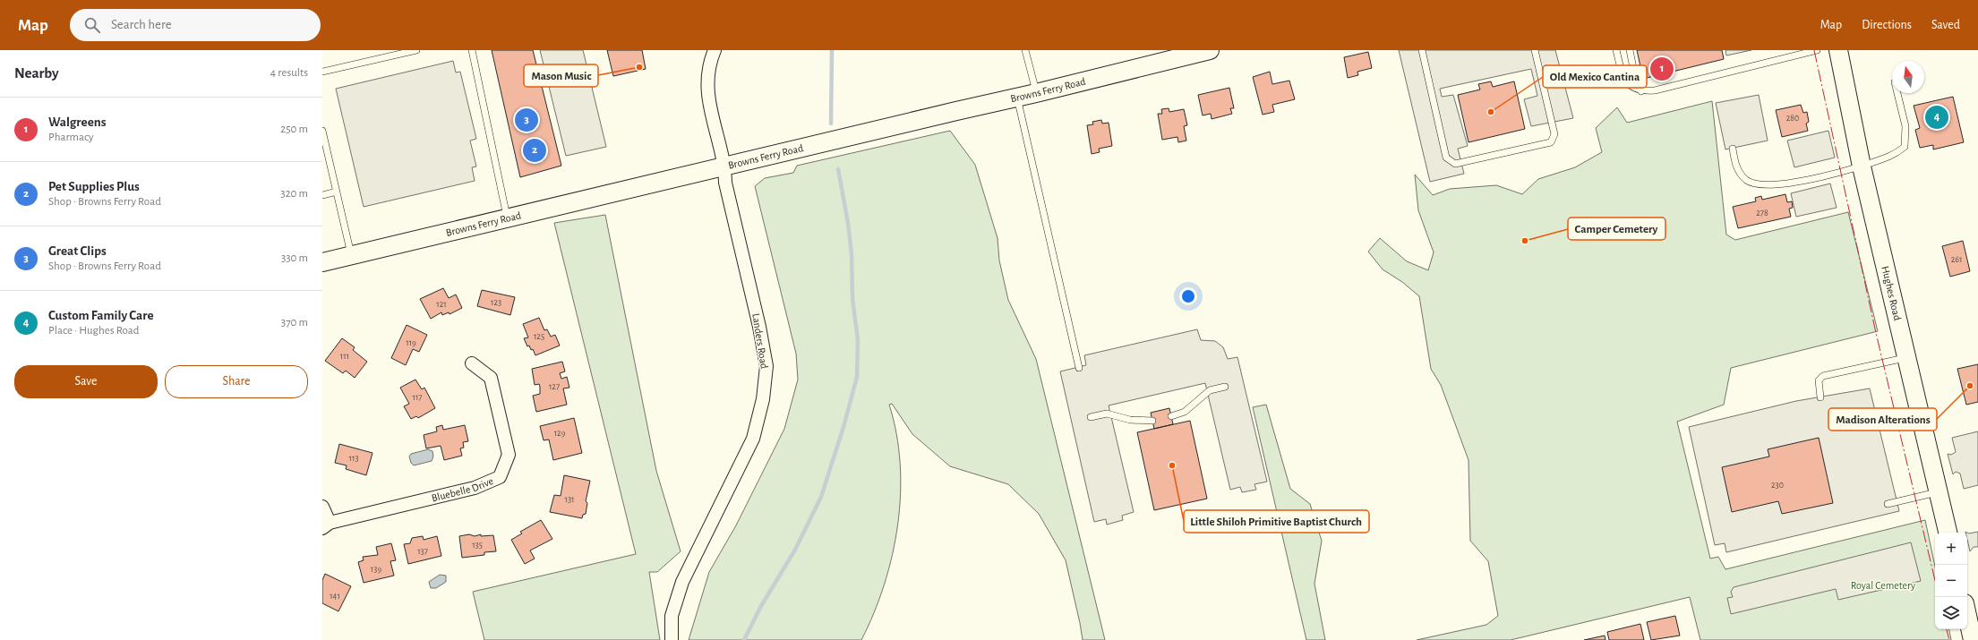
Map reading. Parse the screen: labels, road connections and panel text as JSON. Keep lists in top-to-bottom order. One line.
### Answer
{"streets":{"main road":["Browns Ferry Road","Hughes Road"],"street":["Landers Road","Bluebelle Drive"]},"crossings":[["Browns Ferry Road","Landers Road"]],"parks":["Royal Cemetery"],"places":["Mason Music","Old Mexico Cantina","Camper Cemetery","Madison Alterations","Little Shiloh Primitive Baptist Church"],"house_numbers":["280","278","261","123","121","125","119","111","127","117","129","113","230","131","135","137","139","141"],"north":"top","page":{"header":"Map","search":"Search here","nav":["Map","Directions","Saved"],"heading":["Nearby","4 results"],"pins":["1","4","3","2"],"list":[{"mark":"1","name":"Walgreens","note":"Pharmacy","value":"250 m"},{"mark":"2","name":"Pet Supplies Plus","note":"Shop · Browns Ferry Road","value":"320 m"},{"mark":"3","name":"Great Clips","note":"Shop · Browns Ferry Road","value":"330 m"},{"mark":"4","name":"Custom Family Care","note":"Place · Hughes Road","value":"370 m"}],"buttons":["Save","Share"],"map_buttons":["+","−"]}}
